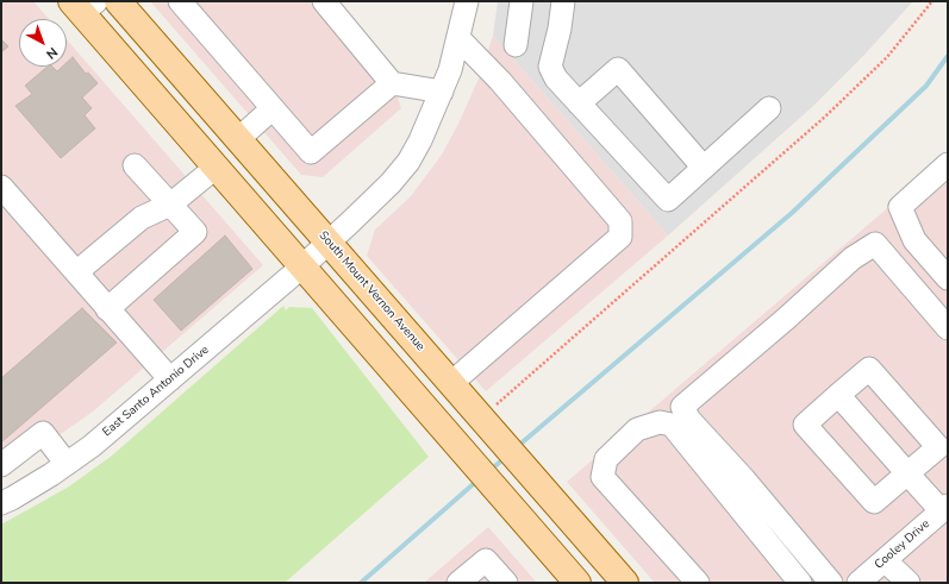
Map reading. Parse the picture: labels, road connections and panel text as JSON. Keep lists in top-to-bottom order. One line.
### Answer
{"streets":{"main road":["South Mount Vernon Avenue"],"street":["East Santo Antonio Drive","Cooley Drive"]},"crossings":[["South Mount Vernon Avenue","East Santo Antonio Drive"]],"north":"bottom right"}
